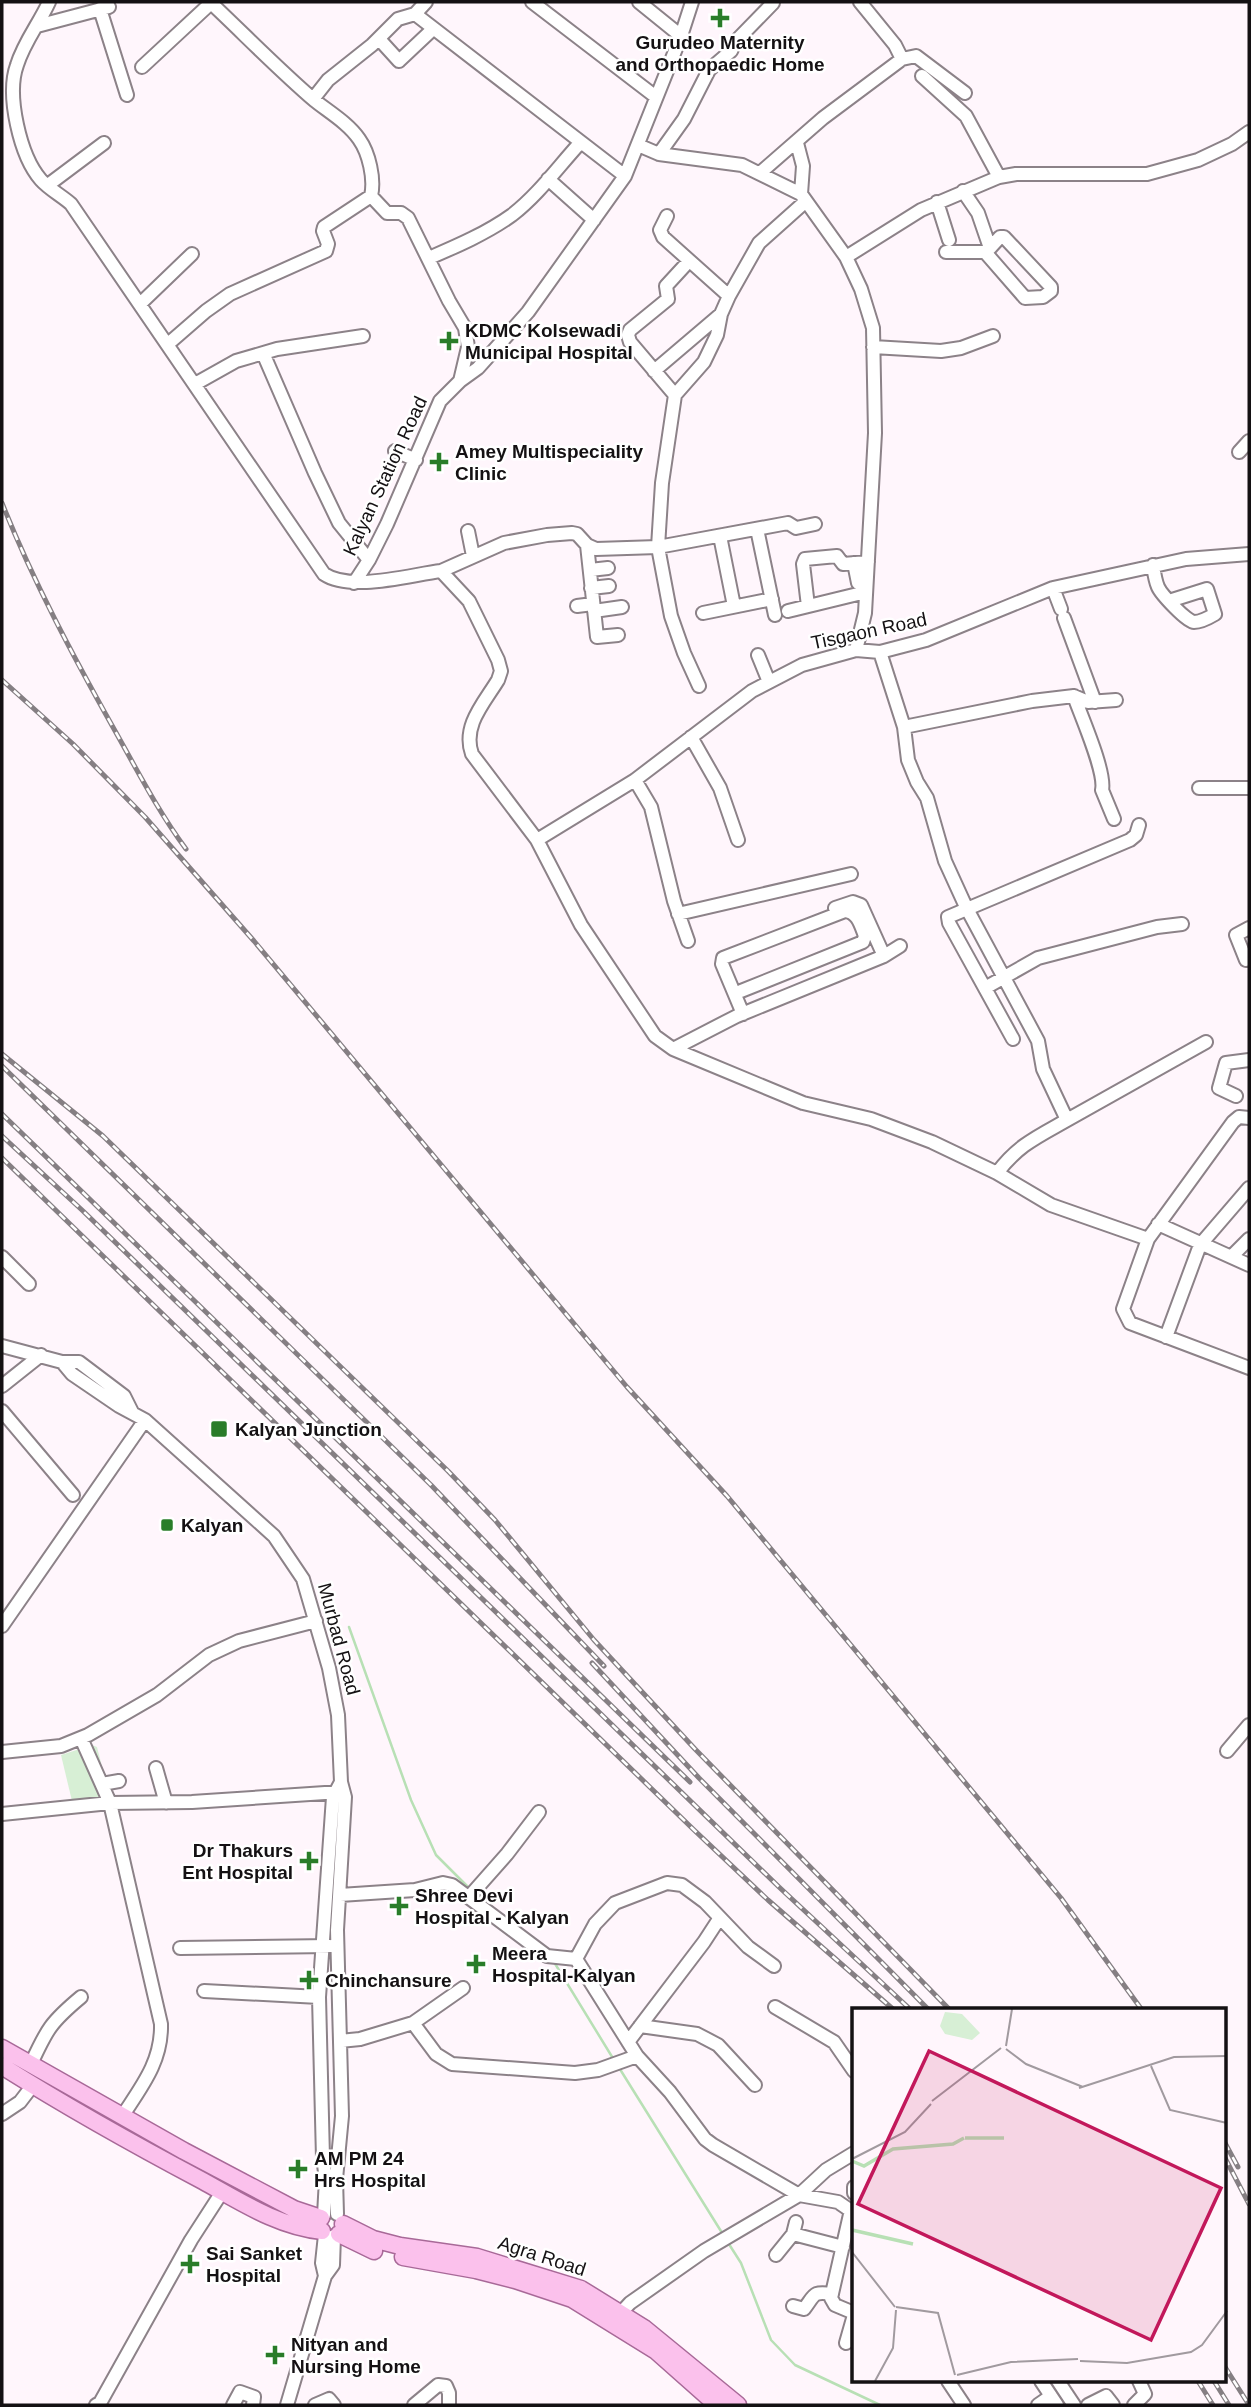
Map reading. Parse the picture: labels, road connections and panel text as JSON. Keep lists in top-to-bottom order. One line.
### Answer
{"streets":{"main road":["Agra Road"],"street":["Kalyan Station Road","Tisgaon Road","Murbad Road"]},"crossings":[["Murbad Road","Agra Road"]],"places":{"health":["Gurudeo Maternity and Orthopaedic Home","KDMC Kolsewadi Municipal Hospital","Amey Multispeciality Clinic","Dr Thakurs Ent Hospital","Shree Devi Hospital - Kalyan","Meera Hospital-Kalyan","Chinchansure","AM PM 24 Hrs Hospital","Sai Sanket Hospital","Nityan and Nursing Home"],"transit":["Kalyan Junction","Kalyan"]}}
